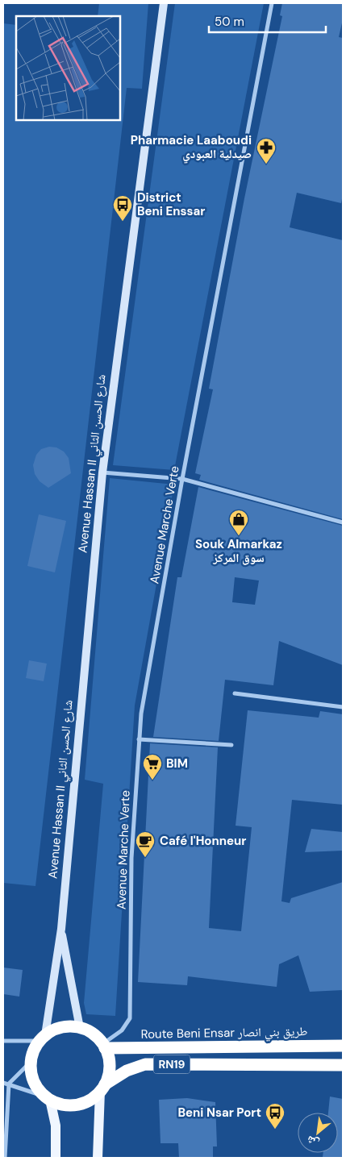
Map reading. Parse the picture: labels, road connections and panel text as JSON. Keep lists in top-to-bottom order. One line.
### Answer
{"streets":{"highway":["Route Beni Ensar طريق بني انصار","RN19"],"street":["Avenue Hassan II شارع الحسن الثاني","Avenue Marche Verte"]},"crossings":[["Avenue Hassan II شارع الحسن الثاني","Avenue Marche Verte"],["Avenue Hassan II شارع الحسن الثاني","Route Beni Ensar طريق بني انصار"],["Avenue Hassan II شارع الحسن الثاني","RN19"],["Avenue Marche Verte","Route Beni Ensar طريق بني انصار"],["Avenue Marche Verte","RN19"],["Route Beni Ensar طريق بني انصار","RN19"]],"places":{"pharmacy":["Pharmacie Laaboudi صيدلية العبودي"],"bus stop":["District Beni Enssar","Beni Nsar Port"],"shop":["Souk Almarkaz سوق المركز"],"supermarket":["BIM"],"cafe":["Café l'Honneur"]},"scale_bar":"50 m","north":"bottom left"}
